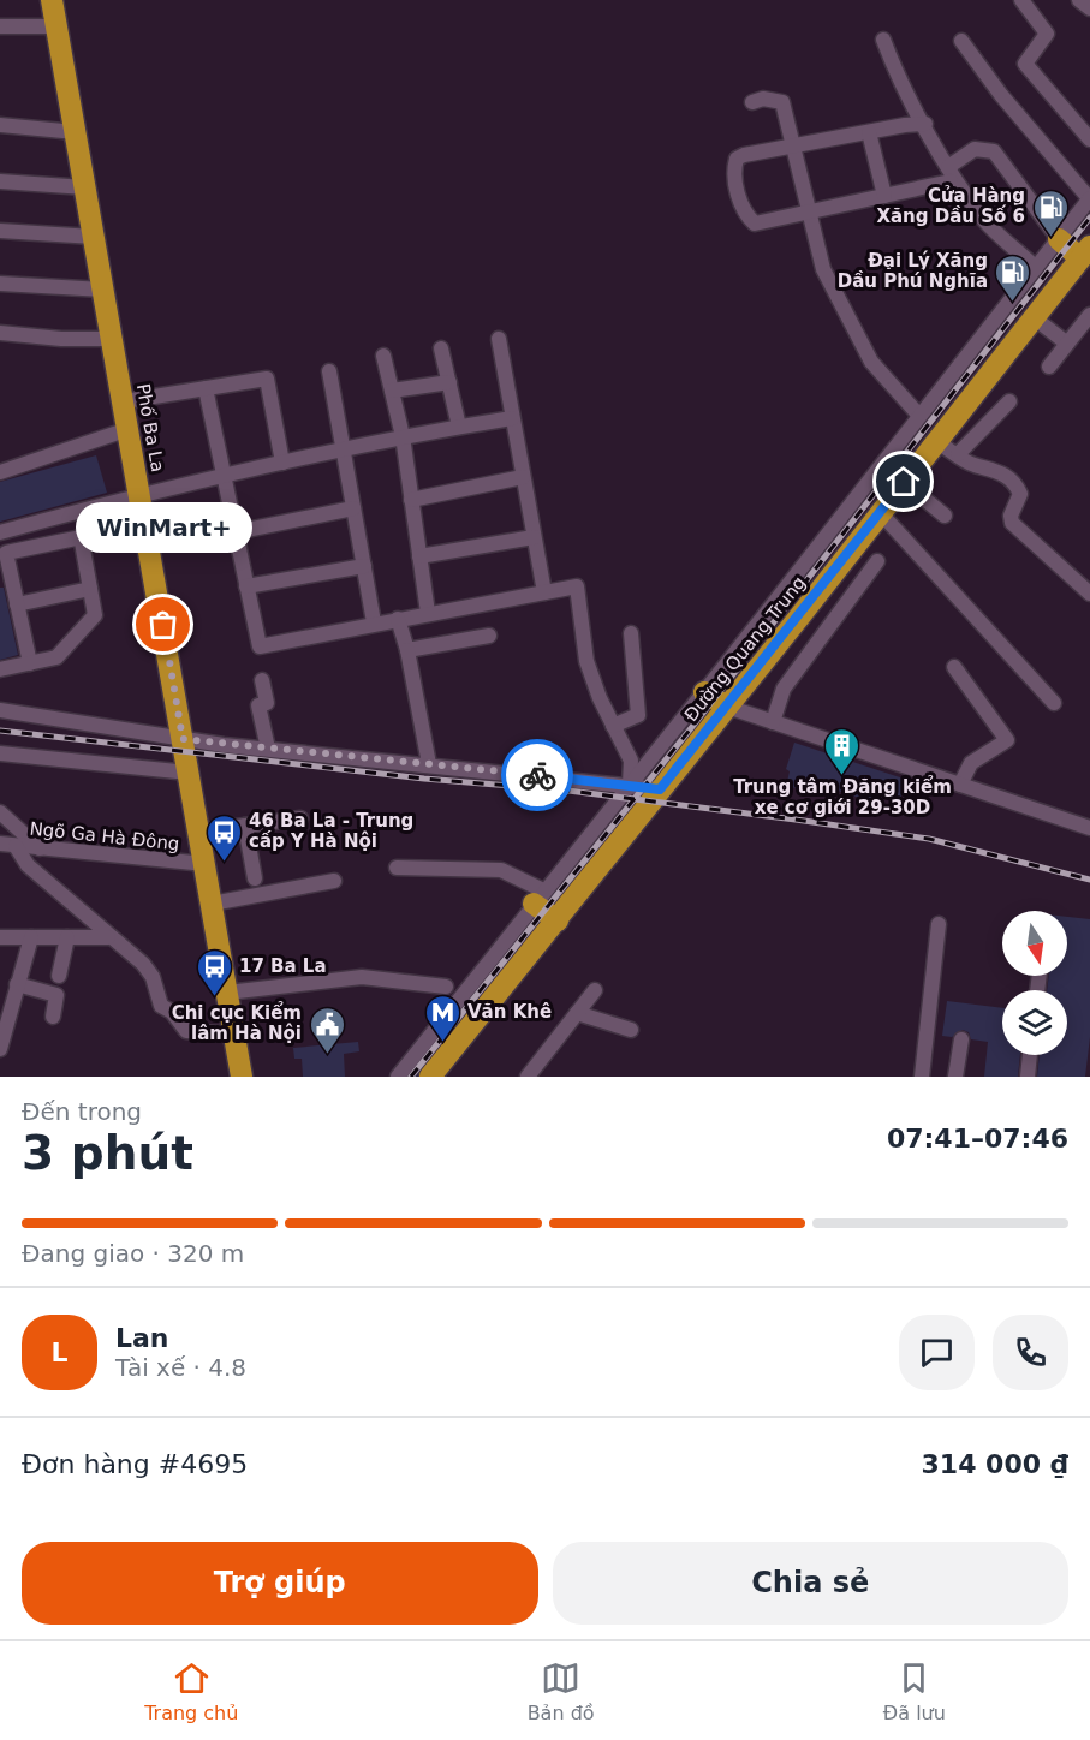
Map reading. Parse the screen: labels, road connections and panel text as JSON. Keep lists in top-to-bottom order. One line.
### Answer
{"streets":{"highway":["Phố Ba La","Đường Quang Trung"],"street":["Ngõ Ga Hà Đông"]},"crossings":[["Phố Ba La","Ngõ Ga Hà Đông"]],"places":{"fuel station":["Cửa Hàng Xăng Dầu Số 6","Đại Lý Xăng Dầu Phú Nghĩa"],"other":["WinMart+"],"building":["Trung tâm Đăng kiểm xe cơ giới 29-30D"],"bus stop":["46 Ba La - Trung cấp Y Hà Nội","17 Ba La"],"metro station":["Văn Khê"],"public building":["Chi cục Kiểm lâm Hà Nội"]},"north":"bottom","page":{"bubble":"WinMart+","heading":["3 phút","Đến trong","07:41–07:46"],"panel":["Lan","Tài xế · 4.8","Đơn hàng #4695","314 000 ₫"],"bar":"Đang giao · 320 m","round":"L","buttons":["Trợ giúp","Chia sẻ"],"tabs":["Trang chủ","Bản đồ","Đã lưu"]}}
